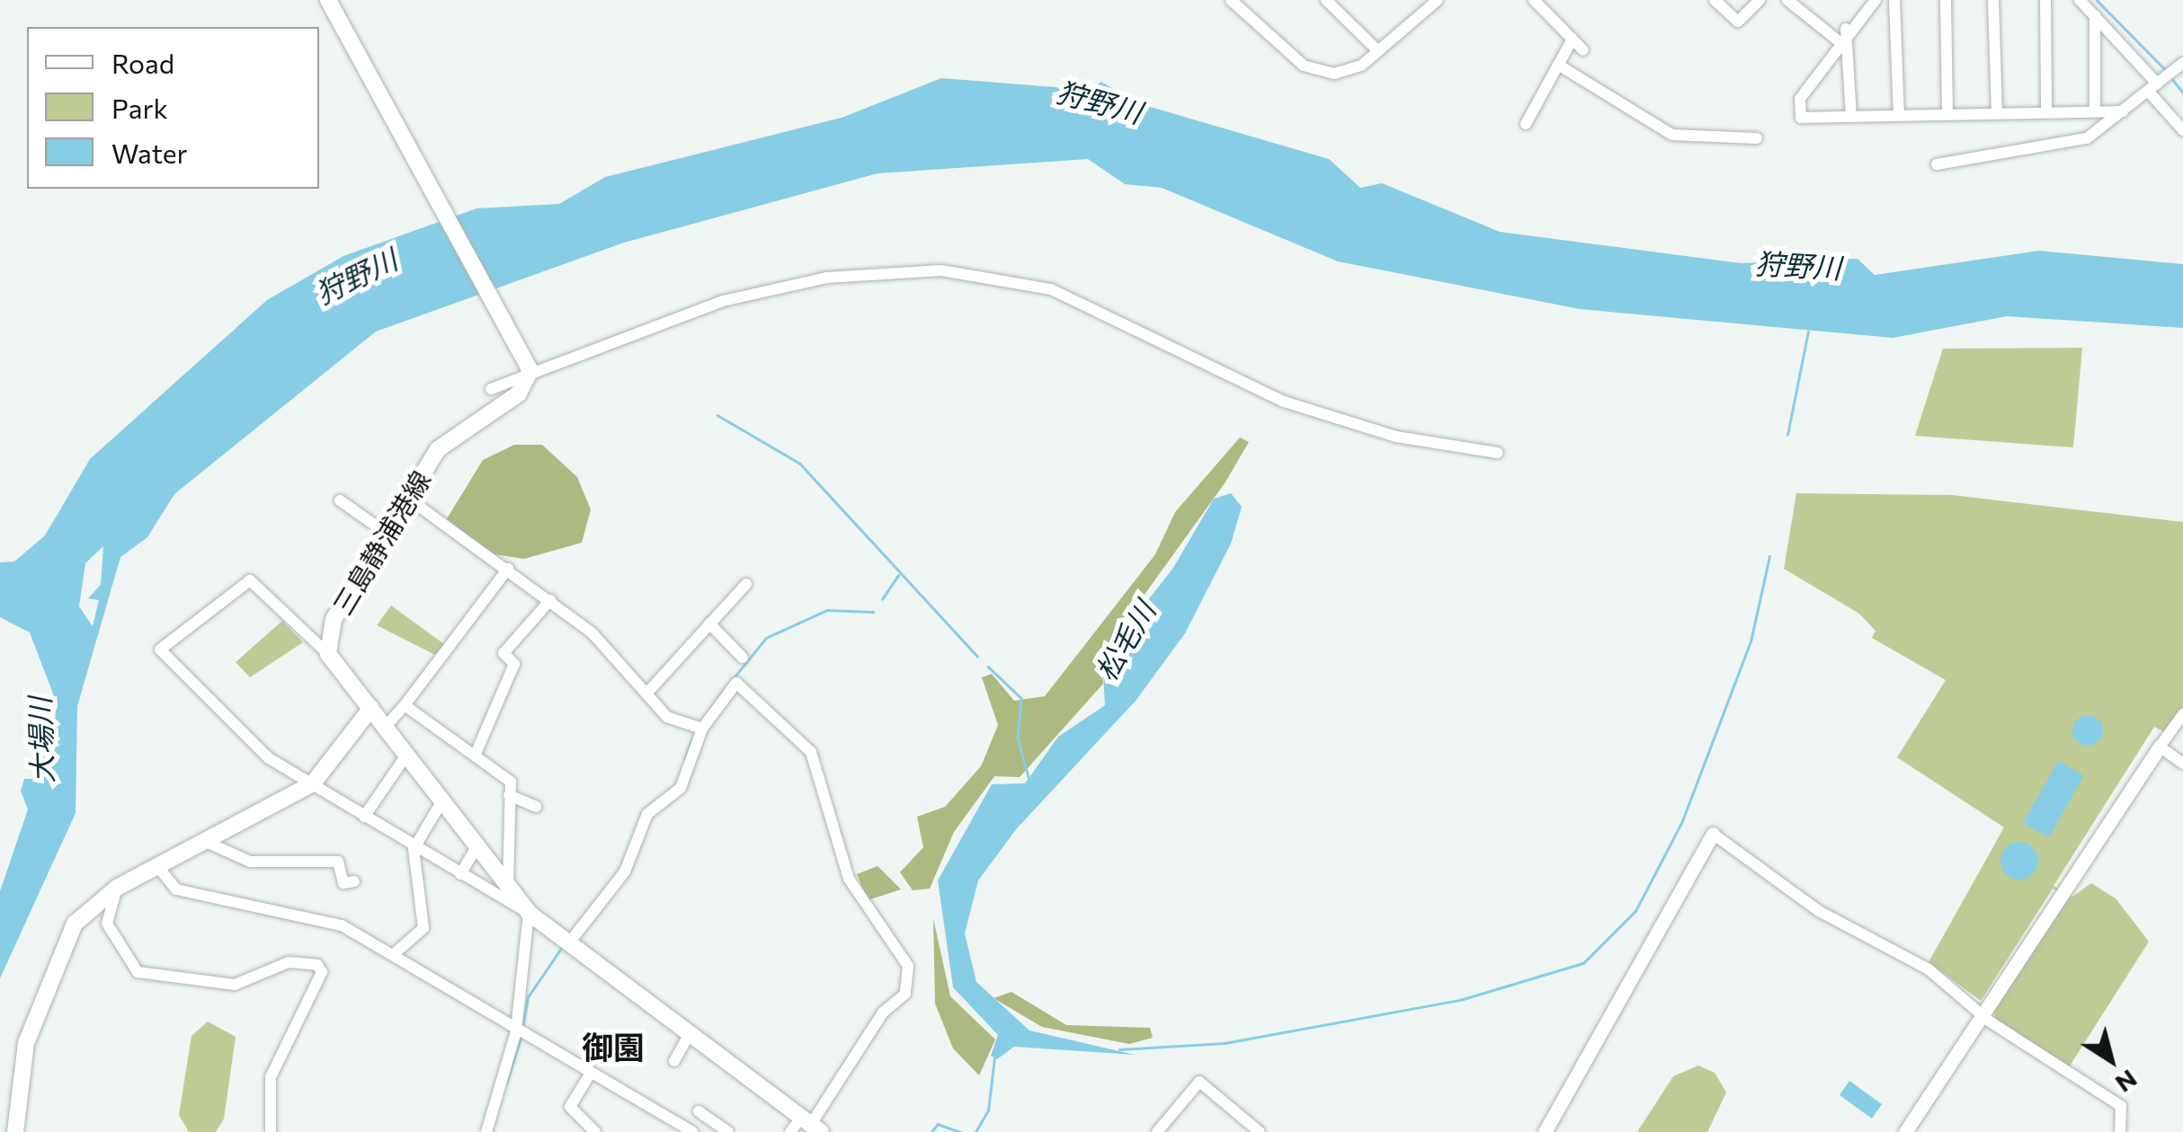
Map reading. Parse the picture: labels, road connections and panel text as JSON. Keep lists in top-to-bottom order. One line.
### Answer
{"streets":{"main road":["三島静浦港線"]},"districts":["御園"],"water":["狩野川","松毛川","大場川"],"legend":["Road","Park","Water"],"north":"bottom right"}
